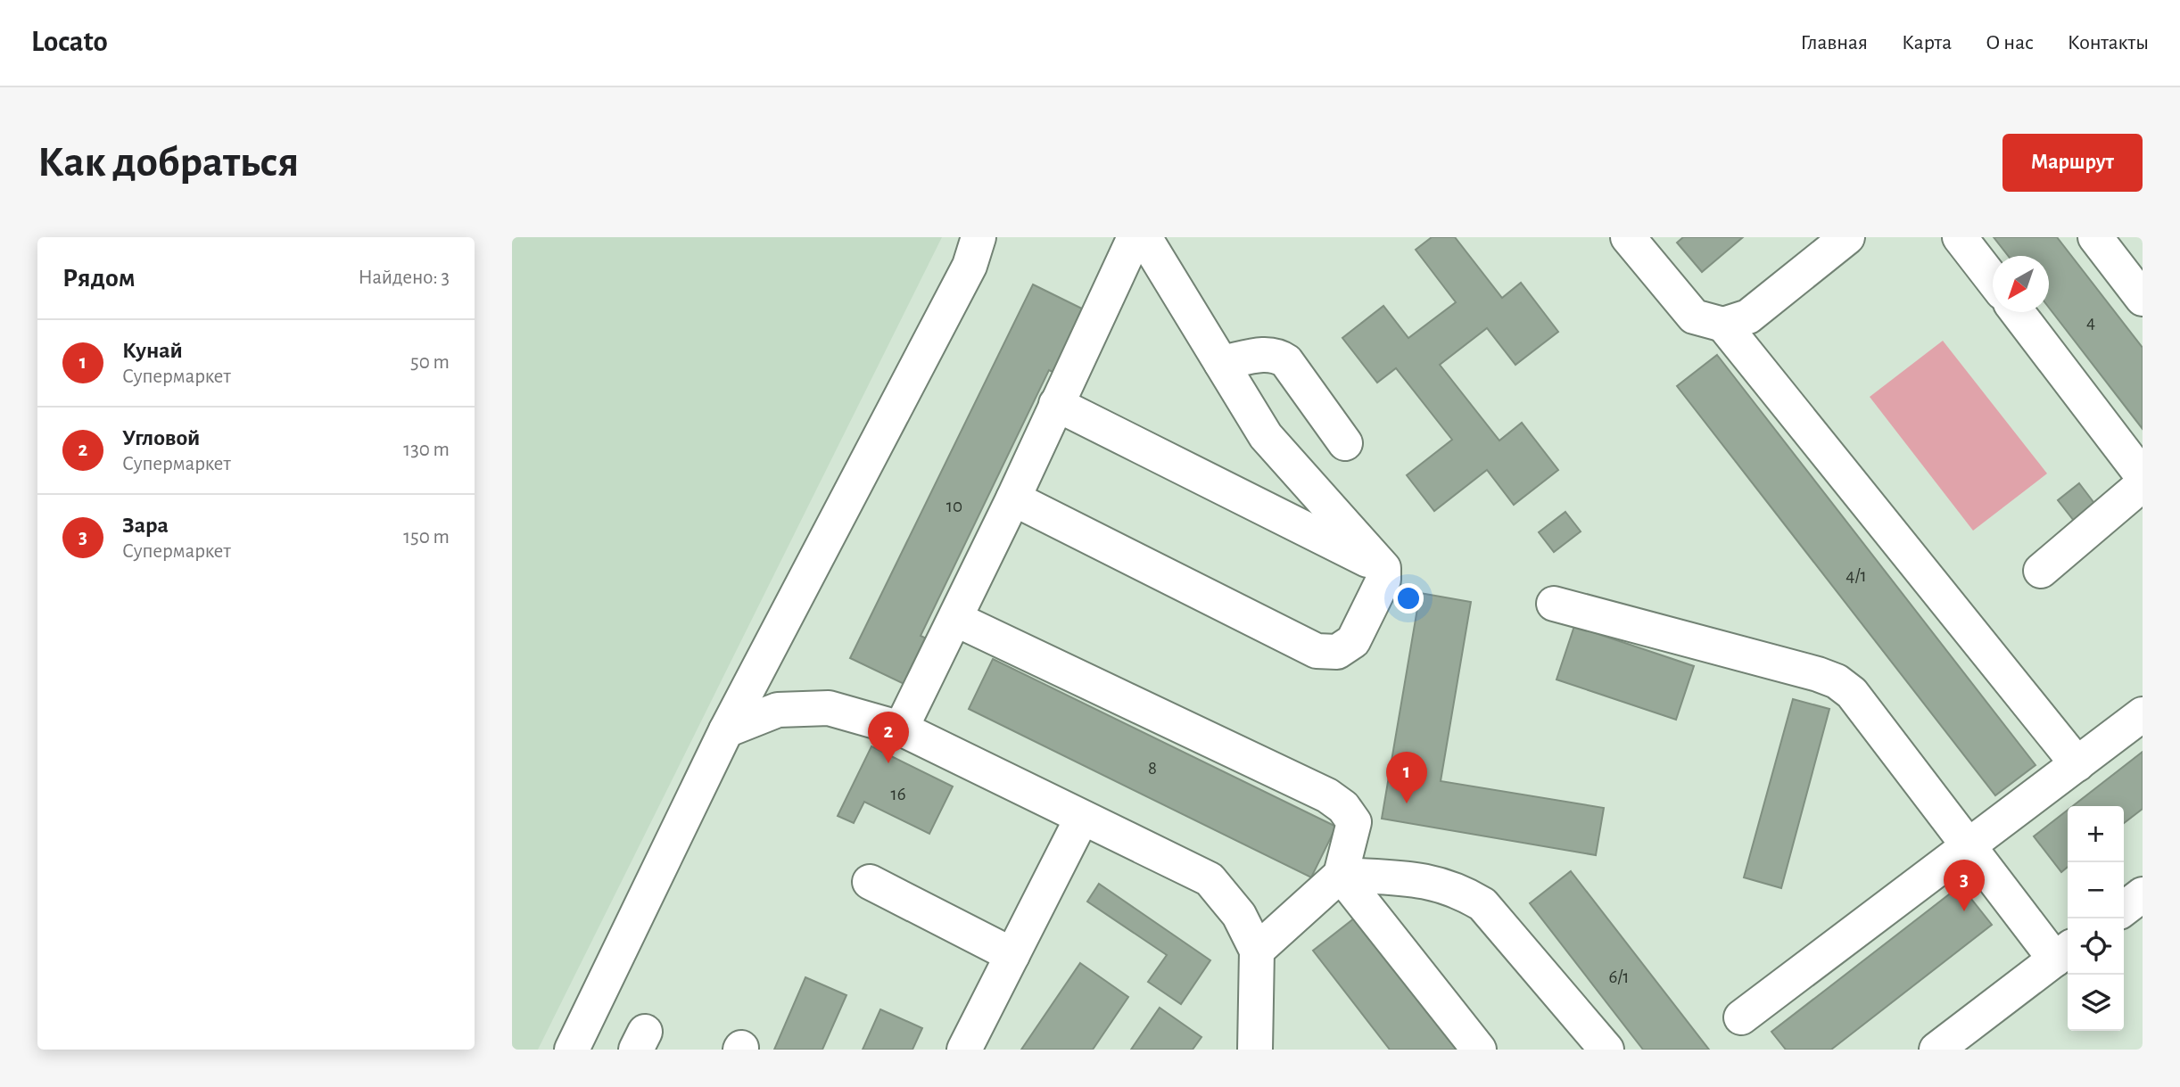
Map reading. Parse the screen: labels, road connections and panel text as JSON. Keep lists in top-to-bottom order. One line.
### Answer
{"house_numbers":["4","10","4/1","8","16","6/1"],"north":"bottom left","page":{"header":"Locato","nav":["Главная","Карта","О нас","Контакты"],"buttons":"Маршрут","title":"Как добраться","heading":["Рядом","Найдено: 3"],"list":[{"mark":"1","name":"Кунай","note":"Супермаркет","value":"50 m"},{"mark":"2","name":"Угловой","note":"Супермаркет","value":"130 m"},{"mark":"3","name":"Зара","note":"Супермаркет","value":"150 m"}],"pins":["2","1","3"],"map_buttons":["+","−"]}}
